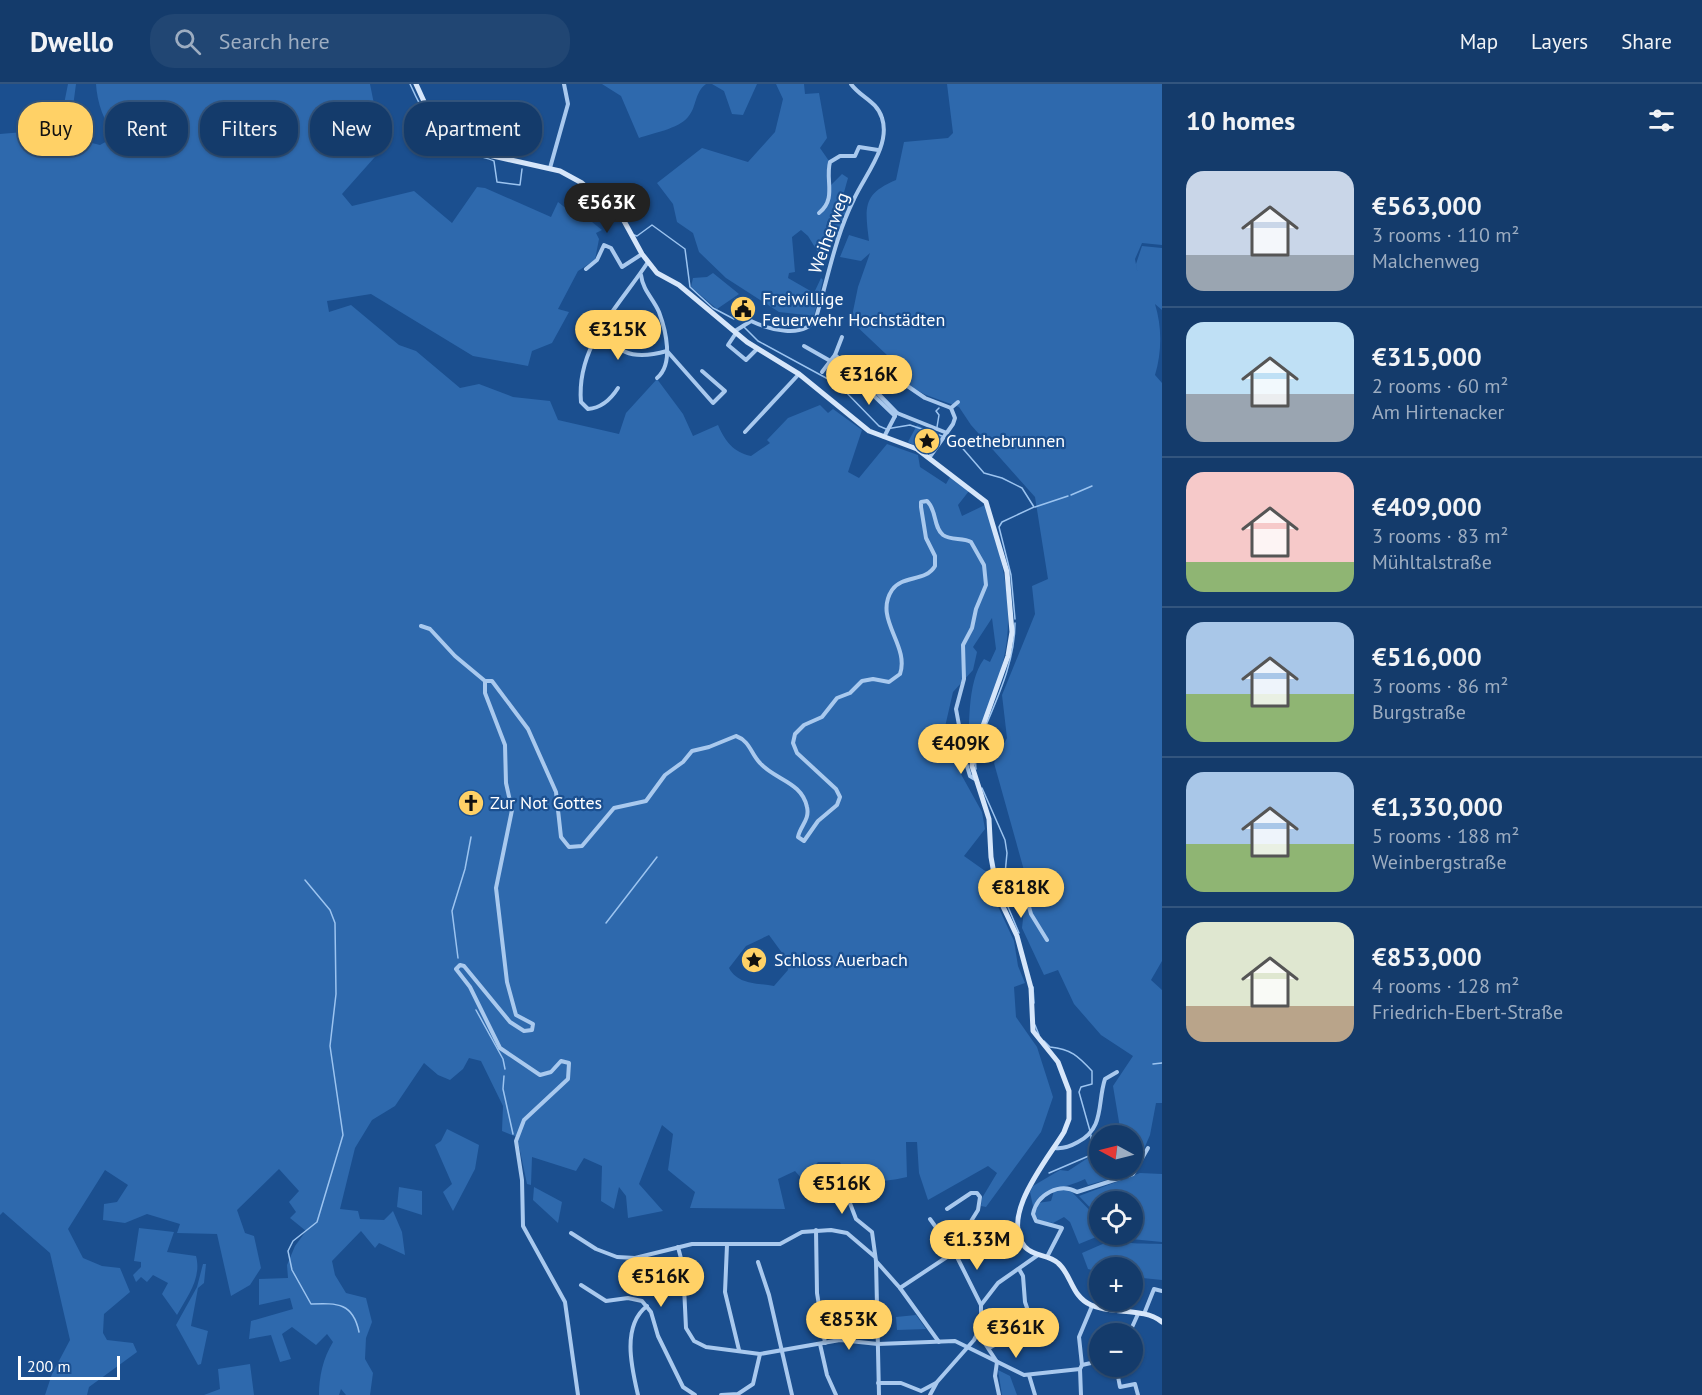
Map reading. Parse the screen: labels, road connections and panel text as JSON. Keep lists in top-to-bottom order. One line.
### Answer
{"streets":{"street":["Weiherweg"]},"places":{"public building":["Freiwillige Feuerwehr Hochstädten"],"place":["Goethebrunnen","Schloss Auerbach"],"church":["Zur Not Gottes"]},"scale_bar":"200 m","north":"left","page":{"header":"Dwello","search":"Search here","nav":["Map","Layers","Share"],"heading":"10 homes","chip":["Buy","Rent","Filters","New","Apartment"],"list":[{"name":"€563,000","note":"3 rooms · 110 m² · Malchenweg"},{"name":"€315,000","note":"2 rooms · 60 m² · Am Hirtenacker"},{"name":"€409,000","note":"3 rooms · 83 m² · Mühltalstraße"},{"name":"€516,000","note":"3 rooms · 86 m² · Burgstraße"},{"name":"€1,330,000","note":"5 rooms · 188 m² · Weinbergstraße"},{"name":"€853,000","note":"4 rooms · 128 m² · Friedrich-Ebert-Straße"}],"price":["€563K","€315K","€316K","€409K","€818K","€516K","€1.33M","€516K","€853K","€361K"],"map_buttons":["+","−"],"scale":"200 m"}}
